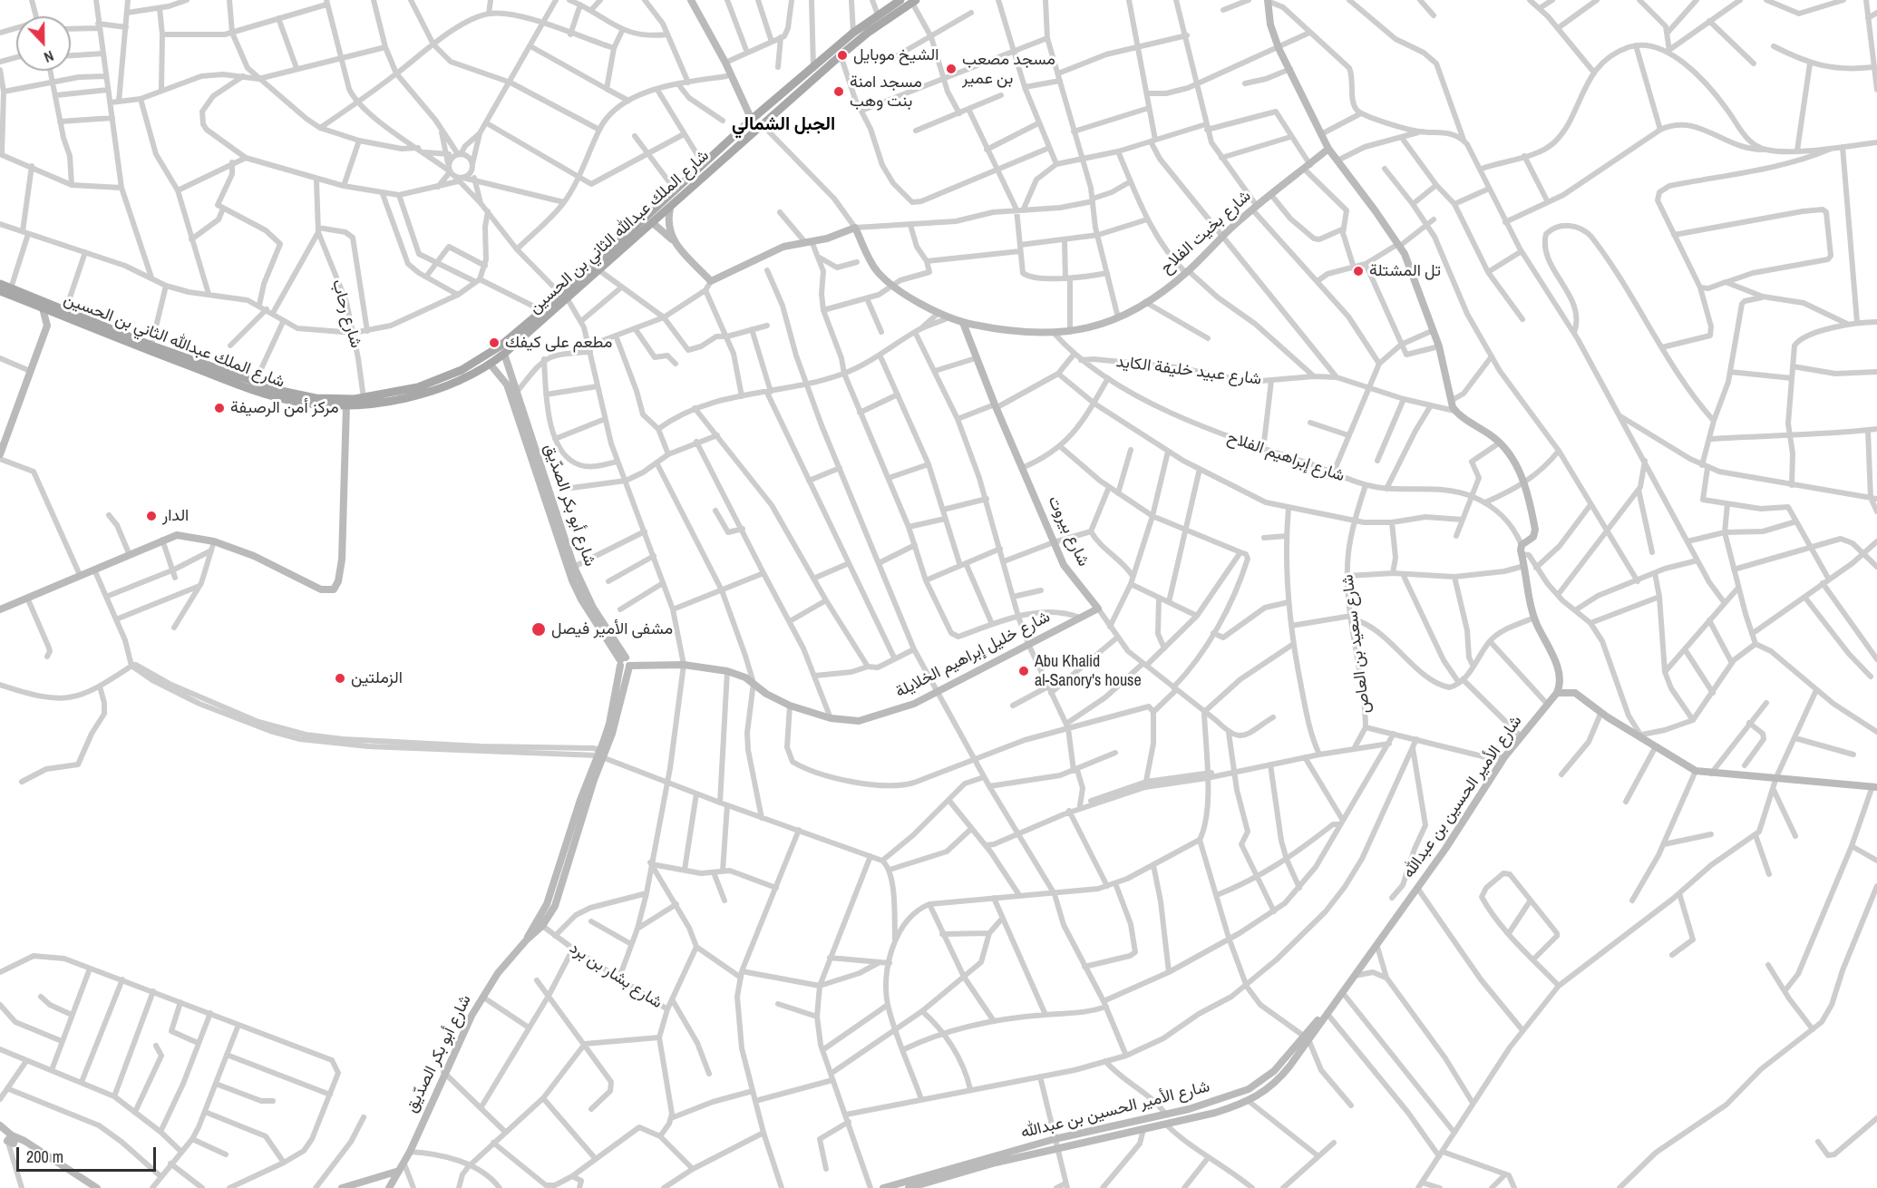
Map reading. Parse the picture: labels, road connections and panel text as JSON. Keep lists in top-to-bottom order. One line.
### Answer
{"streets":{"main road":["شارع الملك عبدالله الثاني بن الحسين"],"street":["شارع بخيت الفلاح","شارع رحاب","شارع عبيد خليفة الكايد","شارع إبراهيم الفلاح","شارع أبو بكر الصدّيق","شارع بيروت","شارع سعيد بن العاص","شارع خليل إبراهيم الخلايلة","شارع الأمير الحسين بن عبدالله","شارع بشار بن برد"]},"crossings":[["شارع الملك عبدالله الثاني بن الحسين","شارع بخيت الفلاح"],["شارع الملك عبدالله الثاني بن الحسين","شارع رحاب"],["شارع الملك عبدالله الثاني بن الحسين","شارع أبو بكر الصدّيق"],["شارع بخيت الفلاح","شارع إبراهيم الفلاح"],["شارع بخيت الفلاح","شارع بيروت"],["شارع عبيد خليفة الكايد","شارع إبراهيم الفلاح"],["شارع إبراهيم الفلاح","شارع سعيد بن العاص"],["شارع أبو بكر الصدّيق","شارع خليل إبراهيم الخلايلة"],["شارع أبو بكر الصدّيق","شارع بشار بن برد"],["شارع بيروت","شارع خليل إبراهيم الخلايلة"],["شارع سعيد بن العاص","شارع الأمير الحسين بن عبدالله"]],"districts":["الجبل الشمالي"],"places":["الشيخ موبايل","مسجد مصعب بن عمير","مسجد امنة بنت وهب","تل المشتلة","مطعم على كيفك","مركز أمن الرصيفة","الدار","مشفى الأمير فيصل","Abu Khalid al-Sanory's house","الزملتين"],"scale_bar":"200 m","north":"bottom"}
